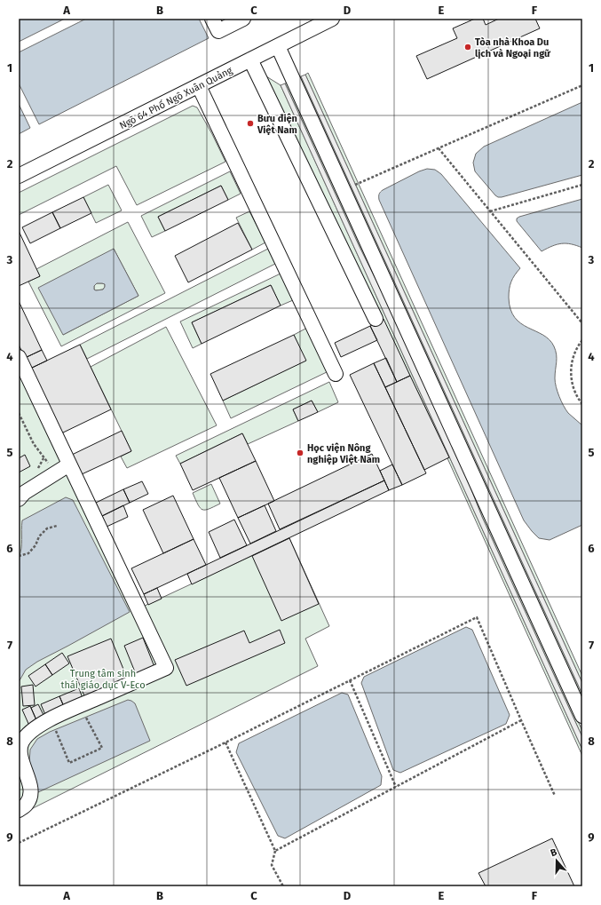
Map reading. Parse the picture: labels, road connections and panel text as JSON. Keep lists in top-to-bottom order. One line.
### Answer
{"streets":{"street":["Ngõ 64 Phố Ngô Xuân Quảng"]},"parks":["Trung tâm sinh thái giáo dục V-Eco"],"places":["Tòa nhà Khoa Du lịch và Ngoại ngữ","Bưu điện Việt Nam","Học viện Nông nghiệp Việt Nam"],"north":"top","grid":{"columns":["A","B","C","D","E","F"],"rows":["1","2","3","4","5","6","7","8","9"]}}
